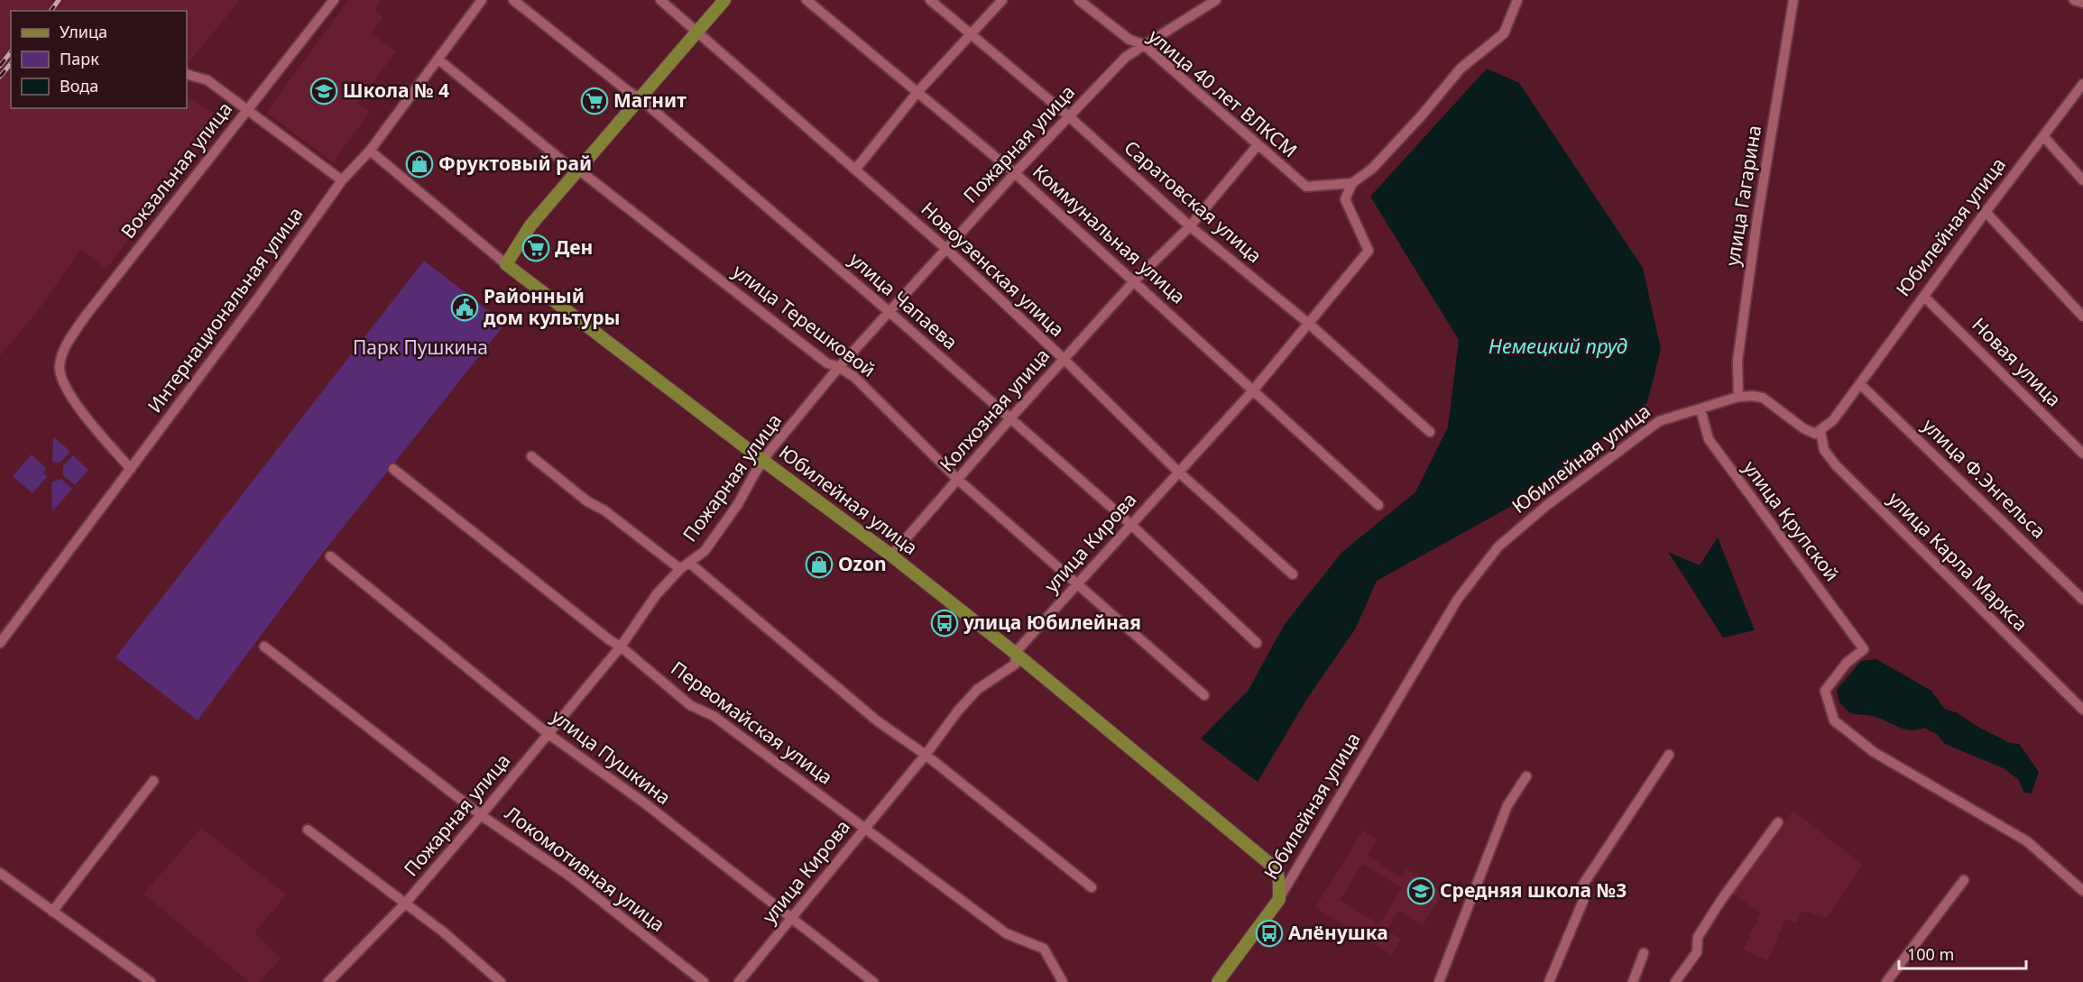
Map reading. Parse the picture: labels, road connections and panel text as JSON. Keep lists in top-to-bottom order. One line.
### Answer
{"streets":{"main road":["Юбилейная улица"],"street":["улица 40 лет ВЛКСМ","Пожарная улица","Вокзальная улица","улица Гагарина","Саратовская улица","Коммунальная улица","Новоузенская улица","улица Чапаева","Интернациональная улица","улица Терешковой","Новая улица","Колхозная улица","улица Ф.Энгельса","улица Крупской","улица Кирова","улица Карла Маркса","Первомайская улица","улица Пушкина","Локомотивная улица"]},"crossings":[["улица 40 лет ВЛКСМ","Пожарная улица"],["улица 40 лет ВЛКСМ","Колхозная улица"],["улица 40 лет ВЛКСМ","улица Кирова"],["Пожарная улица","Саратовская улица"],["Пожарная улица","Юбилейная улица"],["Пожарная улица","Коммунальная улица"],["Пожарная улица","Новоузенская улица"],["Пожарная улица","улица Чапаева"],["Пожарная улица","улица Терешковой"],["Пожарная улица","Первомайская улица"],["Пожарная улица","улица Пушкина"],["Пожарная улица","Локомотивная улица"],["Вокзальная улица","Интернациональная улица"],["улица Гагарина","Юбилейная улица"],["Саратовская улица","Колхозная улица"],["Саратовская улица","улица Кирова"],["Юбилейная улица","Интернациональная улица"],["Юбилейная улица","Новая улица"],["Юбилейная улица","Колхозная улица"],["Юбилейная улица","улица Ф.Энгельса"],["Юбилейная улица","улица Крупской"],["Юбилейная улица","улица Кирова"],["Юбилейная улица","улица Карла Маркса"],["Коммунальная улица","Колхозная улица"],["Коммунальная улица","улица Кирова"],["Новоузенская улица","Колхозная улица"],["Новоузенская улица","улица Кирова"],["улица Чапаева","Колхозная улица"],["улица Чапаева","улица Кирова"],["Интернациональная улица","улица Терешковой"],["улица Терешковой","Колхозная улица"],["улица Терешковой","улица Кирова"],["улица Кирова","Первомайская улица"],["улица Кирова","улица Пушкина"]],"water":["Немецкий пруд"],"parks":["Парк Пушкина"],"places":{"school or university":["Школа № 4","Средняя школа №3"],"supermarket":["Магнит","Ден"],"shop":["Фруктовый рай","Ozon"],"public building":["Районный дом культуры"],"bus stop":["улица Юбилейная","Алёнушка"]},"legend":["Улица","Парк","Вода"],"scale_bar":"100 m"}
